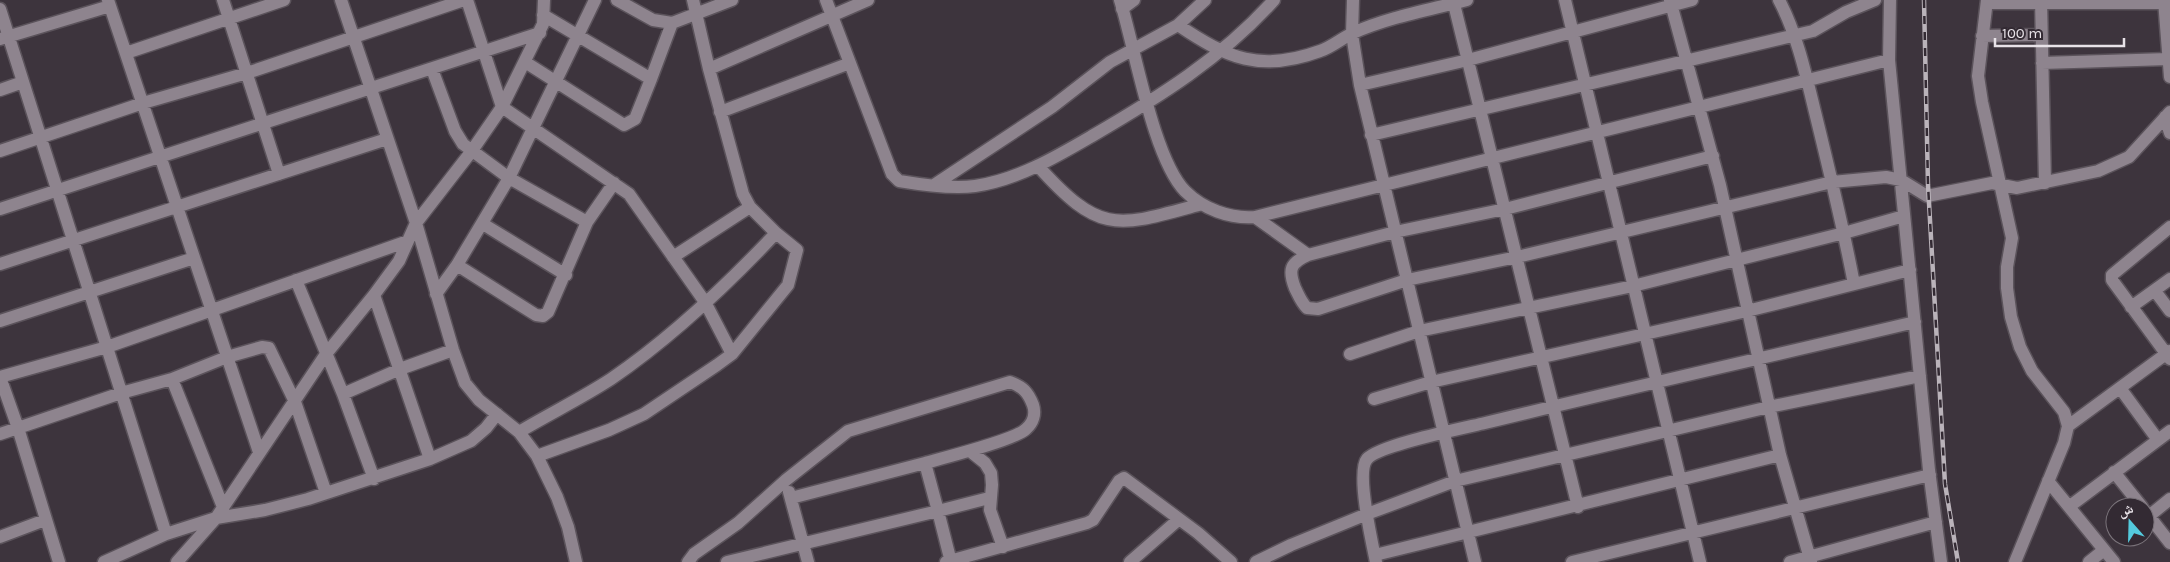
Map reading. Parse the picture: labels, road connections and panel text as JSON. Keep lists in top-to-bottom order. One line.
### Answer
{"scale_bar":"100 m","north":"top"}
